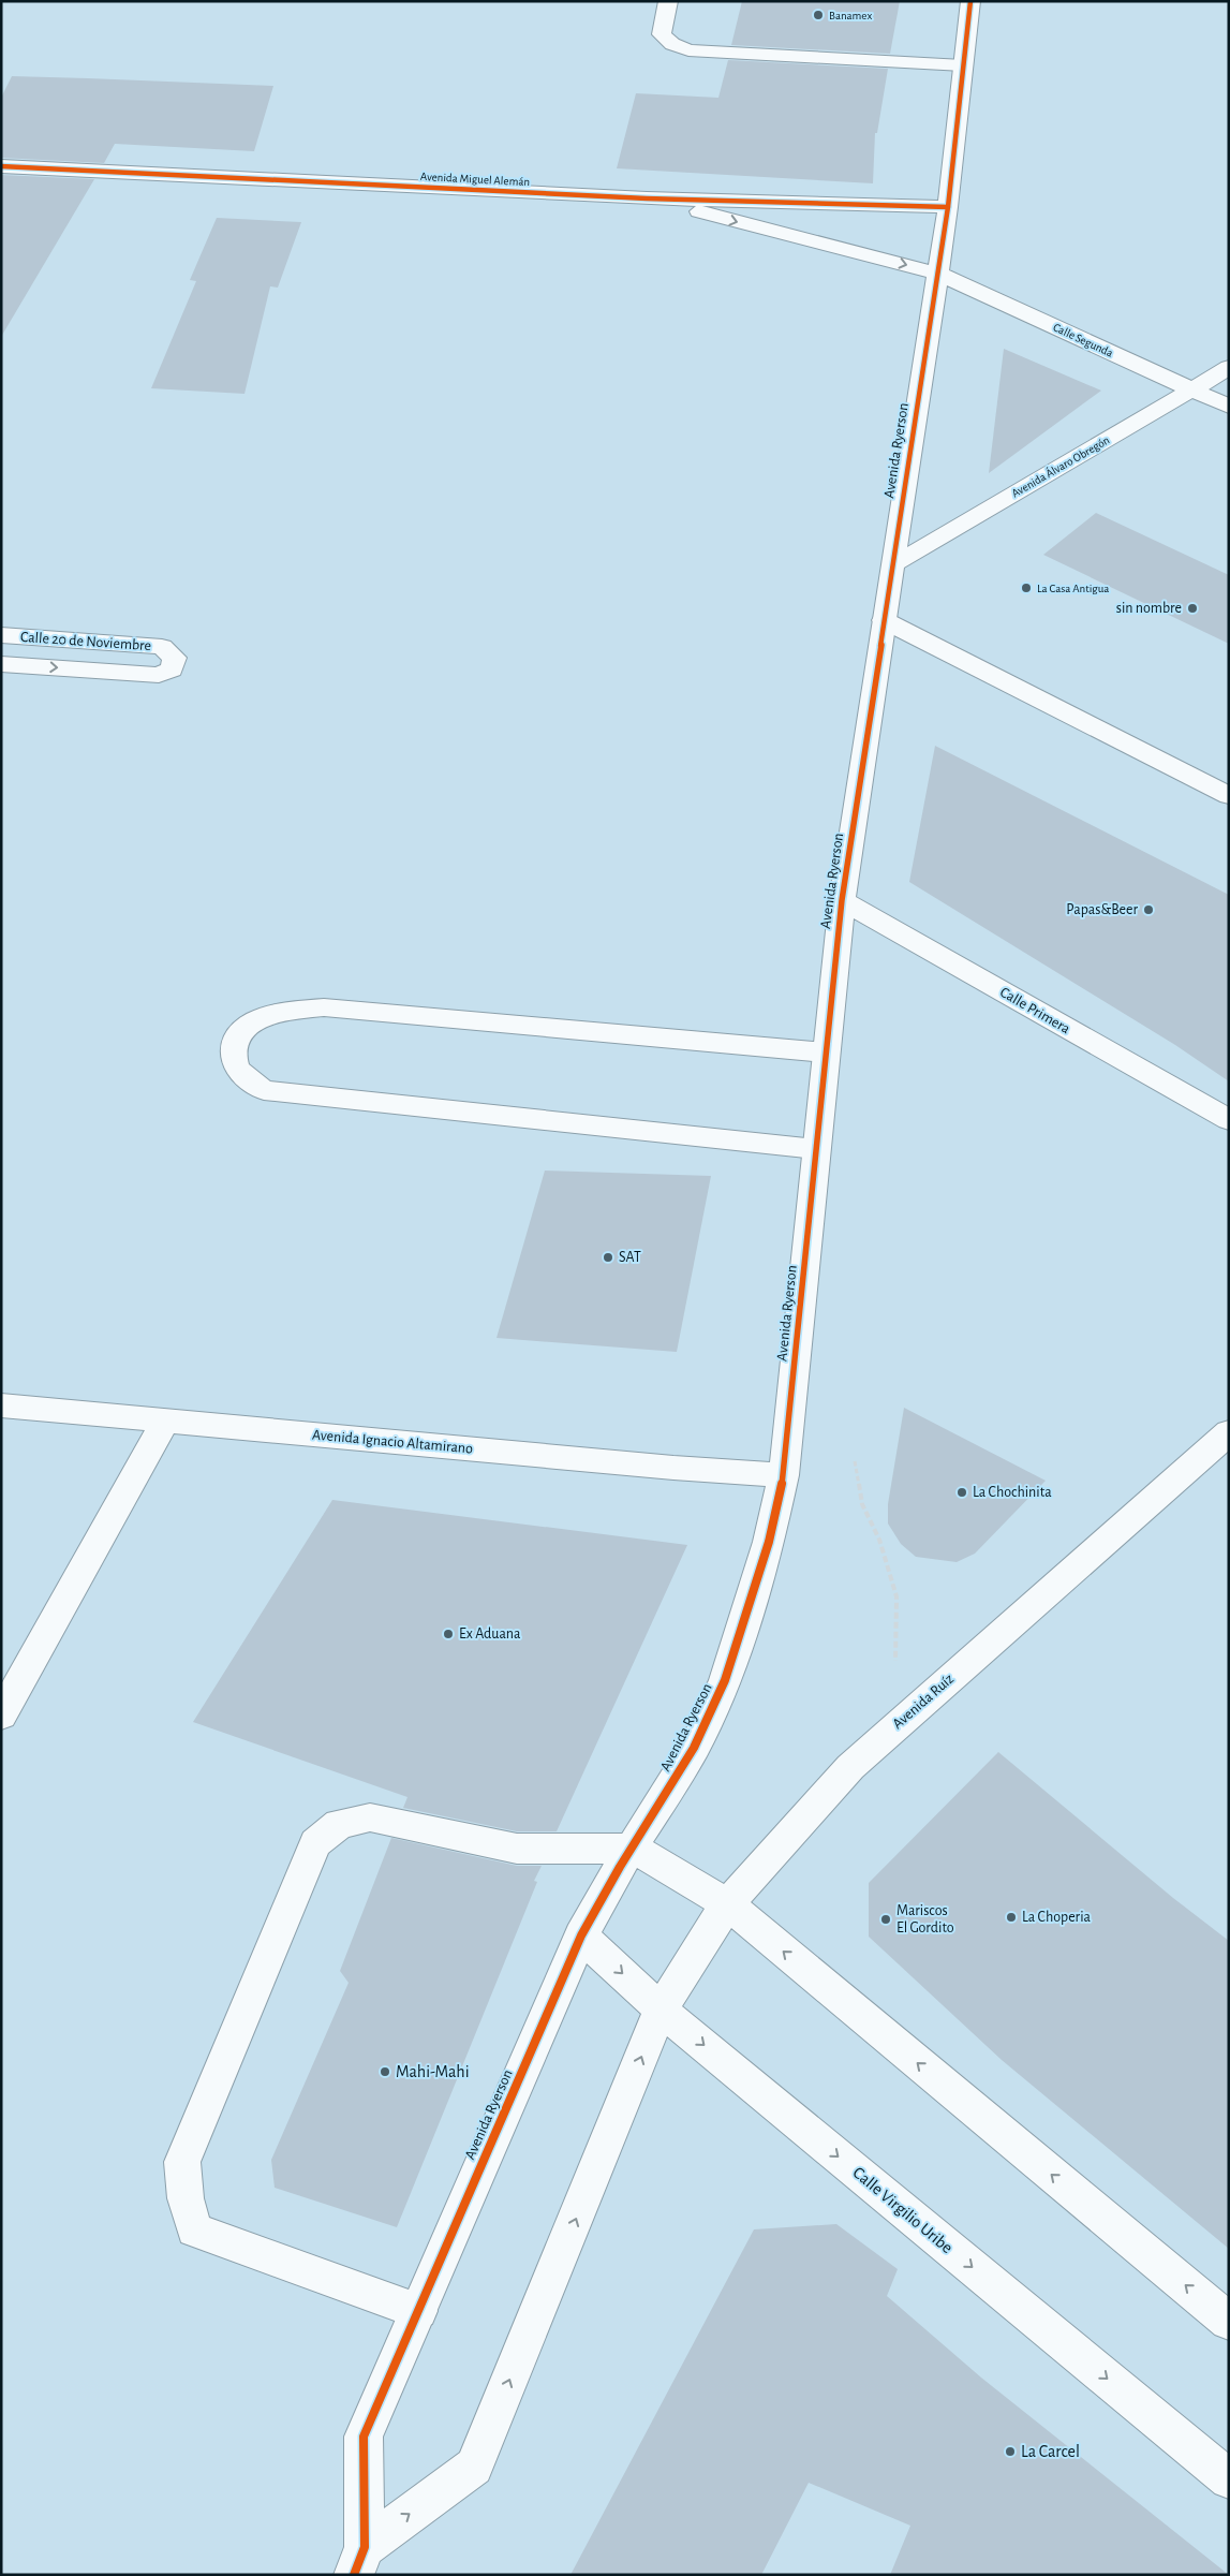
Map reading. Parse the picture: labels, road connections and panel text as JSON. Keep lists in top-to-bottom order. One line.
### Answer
{"streets":{"street":["Avenida Miguel Alemán","Calle Segunda","Avenida Ryerson","Avenida Álvaro Obregón","Calle 20 de Noviembre","Calle Primera","Avenida Ignacio Altamirano","Avenida Ruíz","Calle Virgilio Uribe"]},"crossings":[["Avenida Miguel Alemán","Calle Segunda"],["Avenida Miguel Alemán","Avenida Ryerson"],["Calle Segunda","Avenida Ryerson"],["Calle Segunda","Avenida Álvaro Obregón"],["Avenida Ryerson","Avenida Álvaro Obregón"],["Avenida Ryerson","Calle Primera"],["Avenida Ryerson","Avenida Ignacio Altamirano"],["Avenida Ryerson","Avenida Ruíz"],["Avenida Ryerson","Calle Virgilio Uribe"],["Avenida Ruíz","Calle Virgilio Uribe"]],"places":["Banamex","La Casa Antigua","sin nombre","Papas&Beer","SAT","La Chochinita","Ex Aduana","La Choperia","Mariscos El Gordito","Mahi-Mahi","La Carcel"]}
